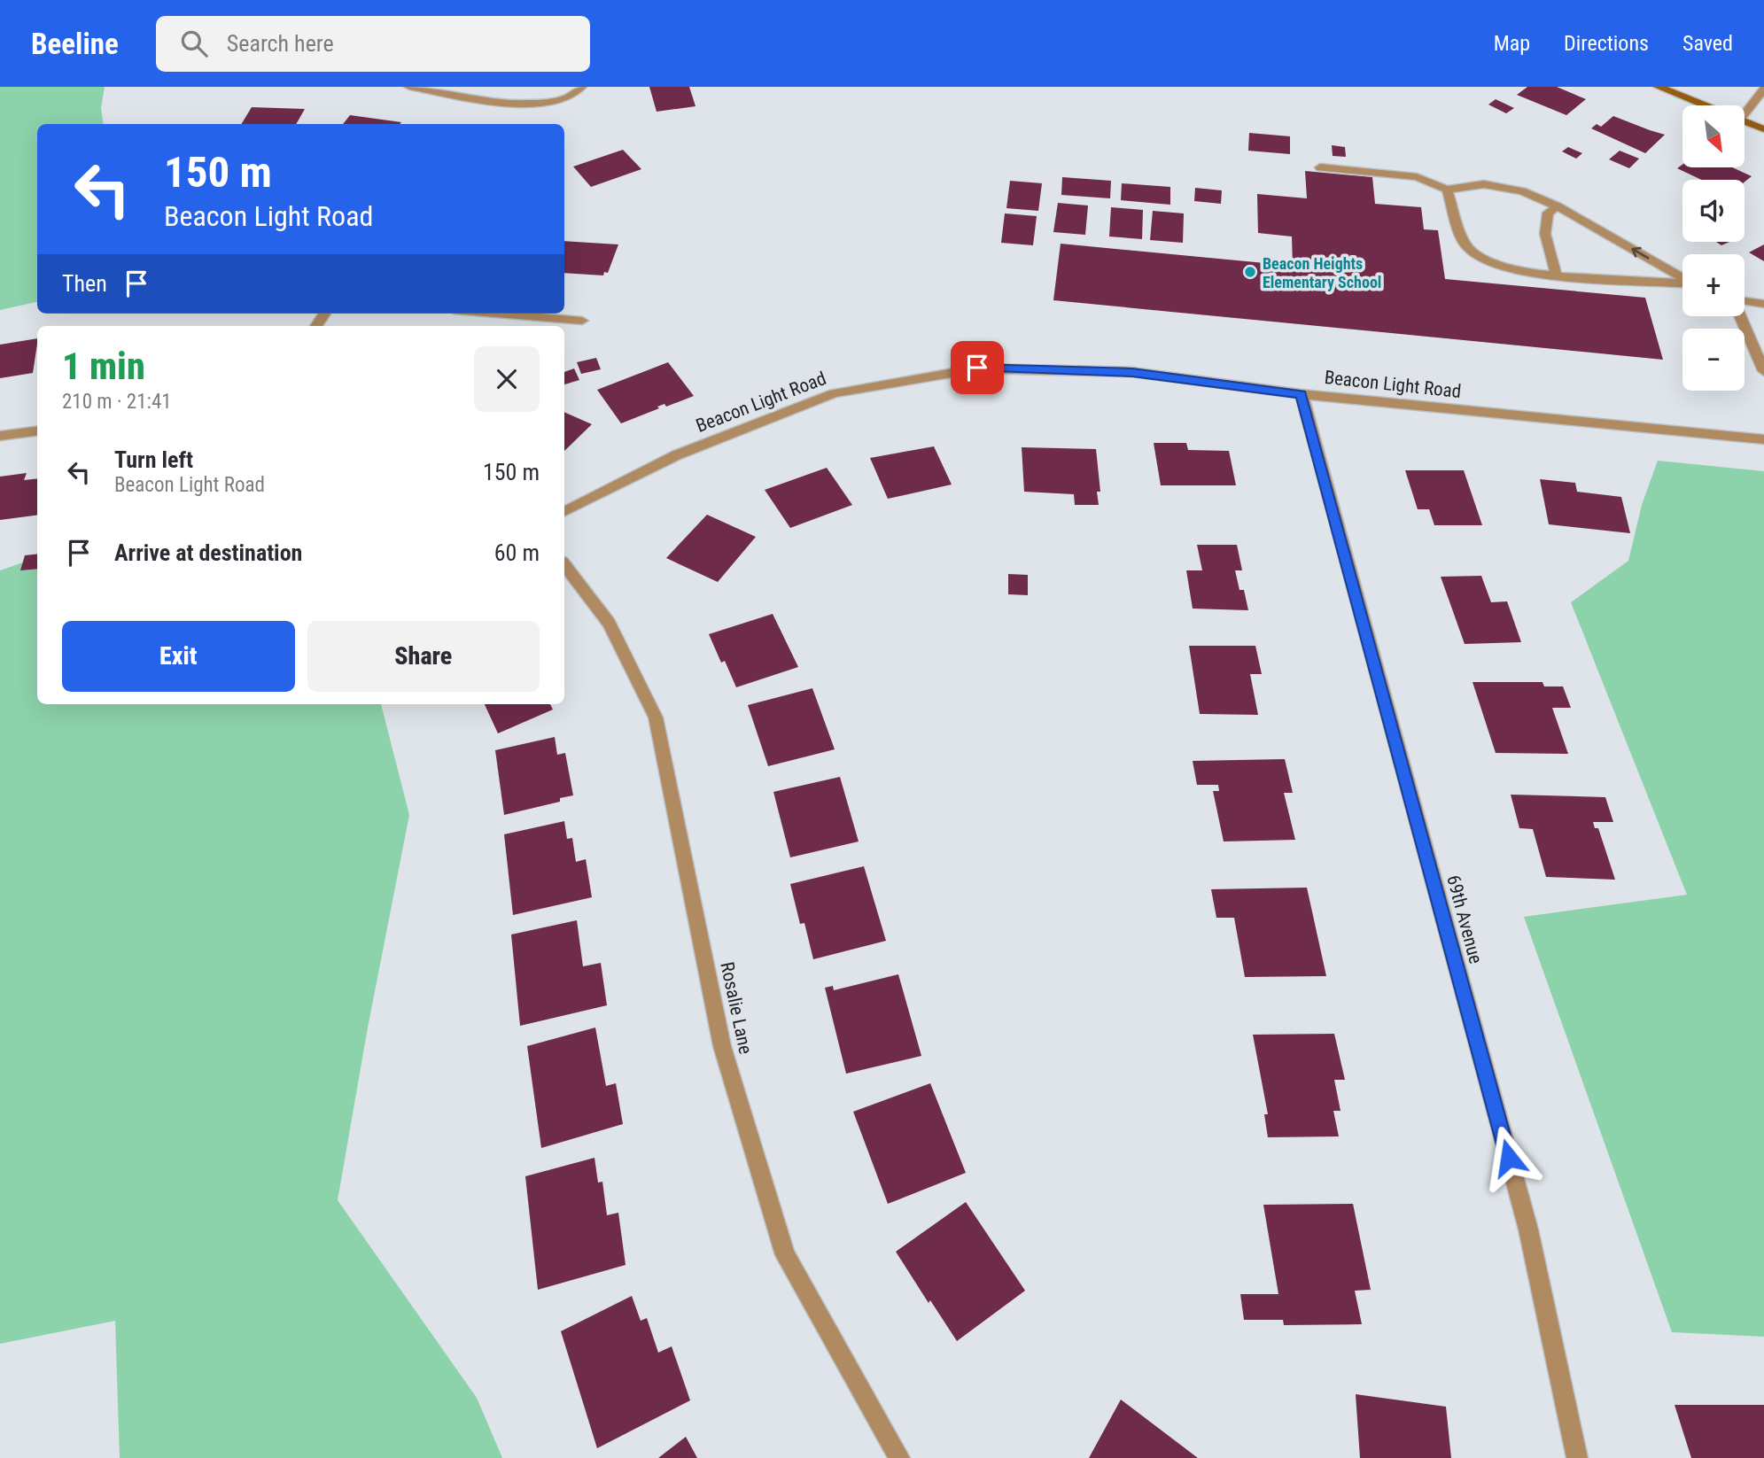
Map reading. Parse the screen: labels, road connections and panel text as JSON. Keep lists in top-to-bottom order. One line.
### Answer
{"streets":{"street":["Beacon Light Road","69th Avenue","Rosalie Lane"]},"crossings":[["Beacon Light Road","69th Avenue"]],"places":["Beacon Heights Elementary School"],"north":"bottom right","page":{"header":"Beeline","search":"Search here","nav":["Map","Directions","Saved"],"map_buttons":["+","−"],"turn":["150 m","Beacon Light Road"],"then":"Then","heading":["1 min","210 m · 21:41"],"list":[{"name":"Turn left","note":"Beacon Light Road","value":"150 m"},{"name":"Arrive at destination","value":"60 m"}],"buttons":["Exit","Share"]}}
